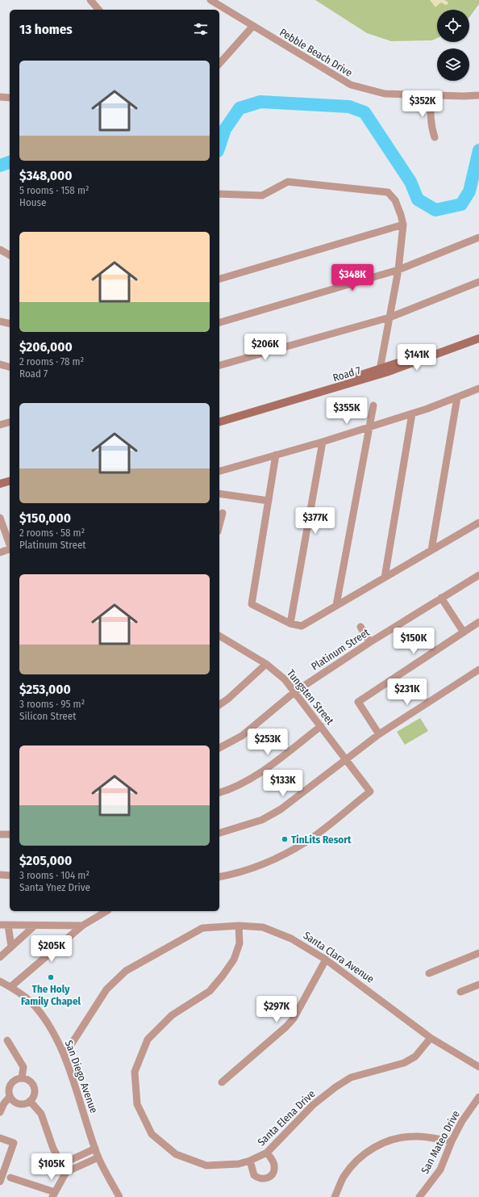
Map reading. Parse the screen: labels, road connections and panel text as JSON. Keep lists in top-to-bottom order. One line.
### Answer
{"streets":{"street":["Pebble Beach Drive","Road 7","Platinum Street","Tungsten Street","Santa Clara Avenue","San Diego Avenue","Santa Elena Drive","San Mateo Drive"]},"crossings":[["Platinum Street","Tungsten Street"],["Santa Clara Avenue","San Diego Avenue"],["Santa Clara Avenue","Santa Elena Drive"]],"places":["TinLits Resort","The Holy Family Chapel"],"page":{"heading":"13 homes","list":[{"name":"$348,000","note":"5 rooms · 158 m² · House"},{"name":"$206,000","note":"2 rooms · 78 m² · Road 7"},{"name":"$150,000","note":"2 rooms · 58 m² · Platinum Street"},{"name":"$253,000","note":"3 rooms · 95 m² · Silicon Street"},{"name":"$205,000","note":"3 rooms · 104 m² · Santa Ynez Drive"}],"price":["$352K","$348K","$206K","$141K","$355K","$377K","$150K","$231K","$253K","$133K","$205K","$297K","$105K"]}}
